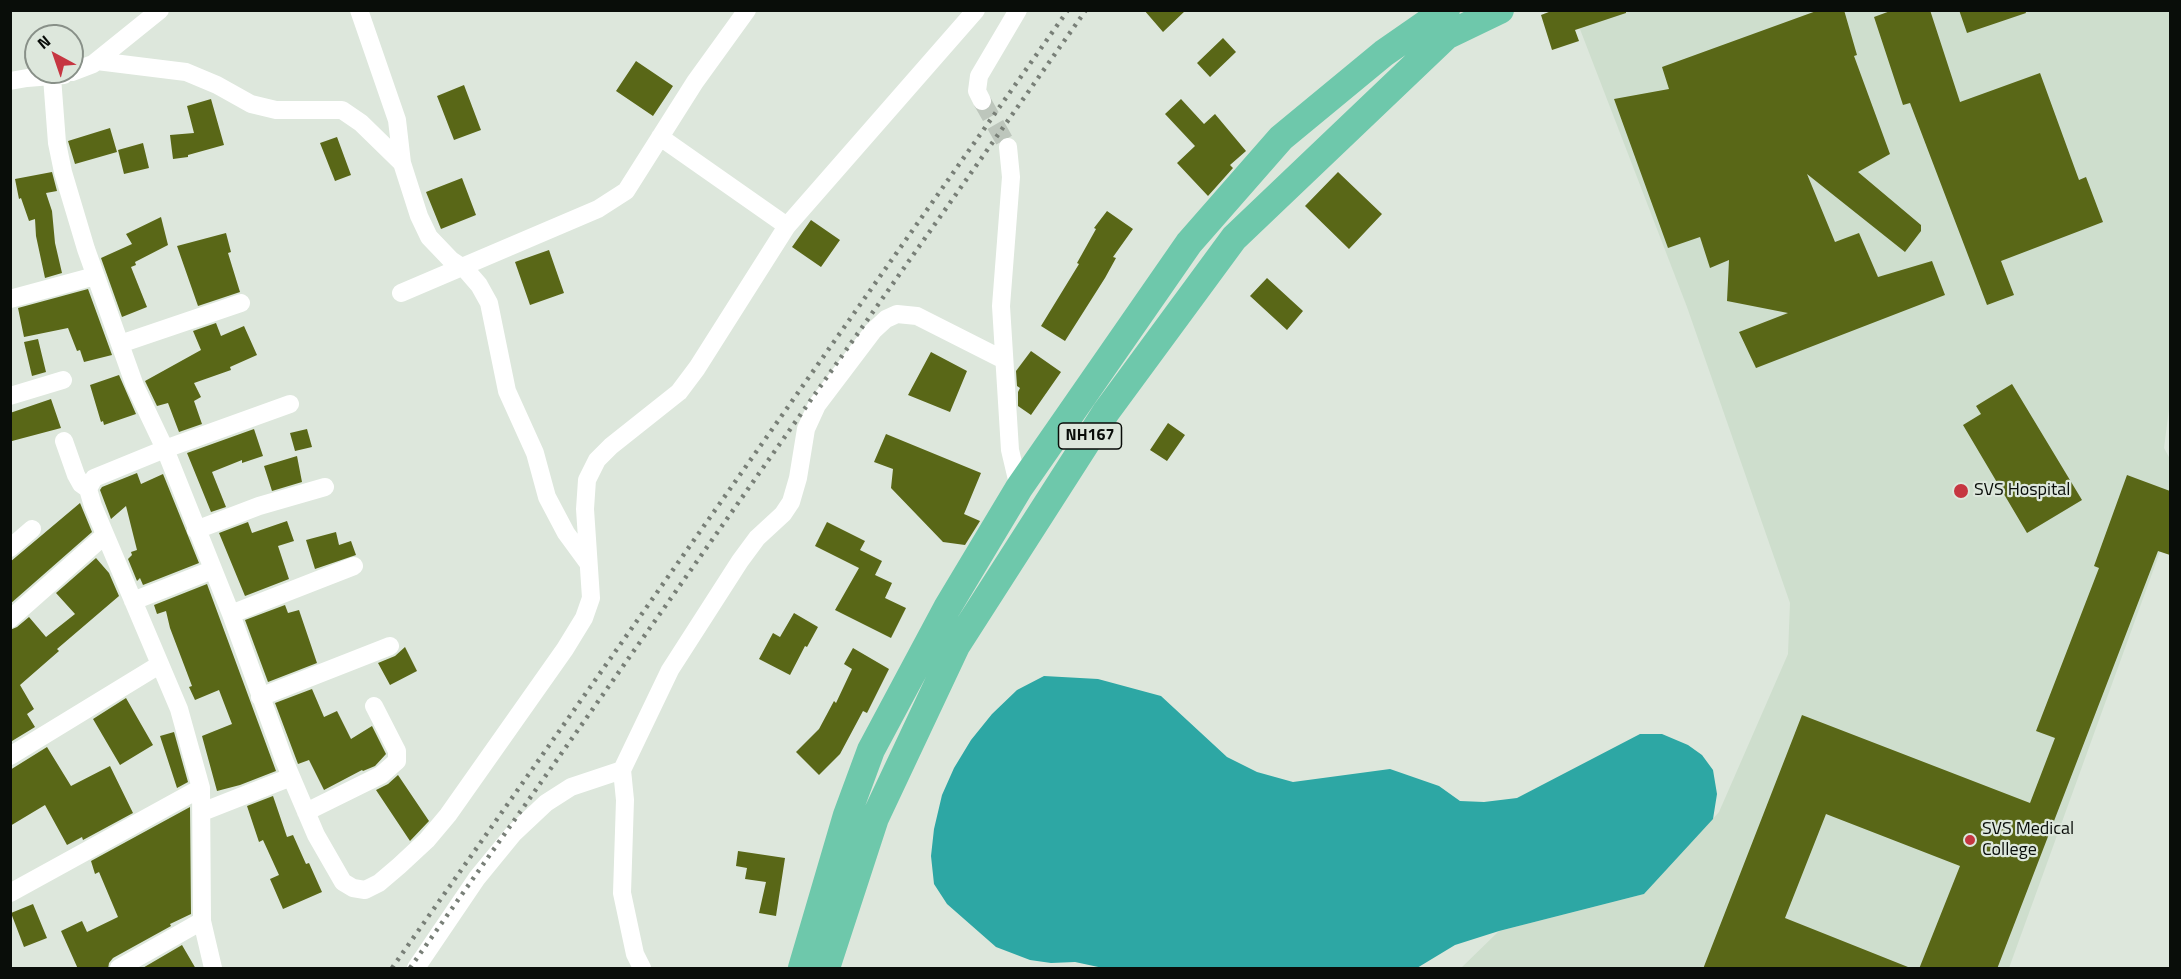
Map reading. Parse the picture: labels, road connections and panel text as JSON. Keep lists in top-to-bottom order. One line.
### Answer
{"streets":{"highway":["NH167"]},"places":["SVS Hospital","SVS Medical College"],"north":"top left"}
